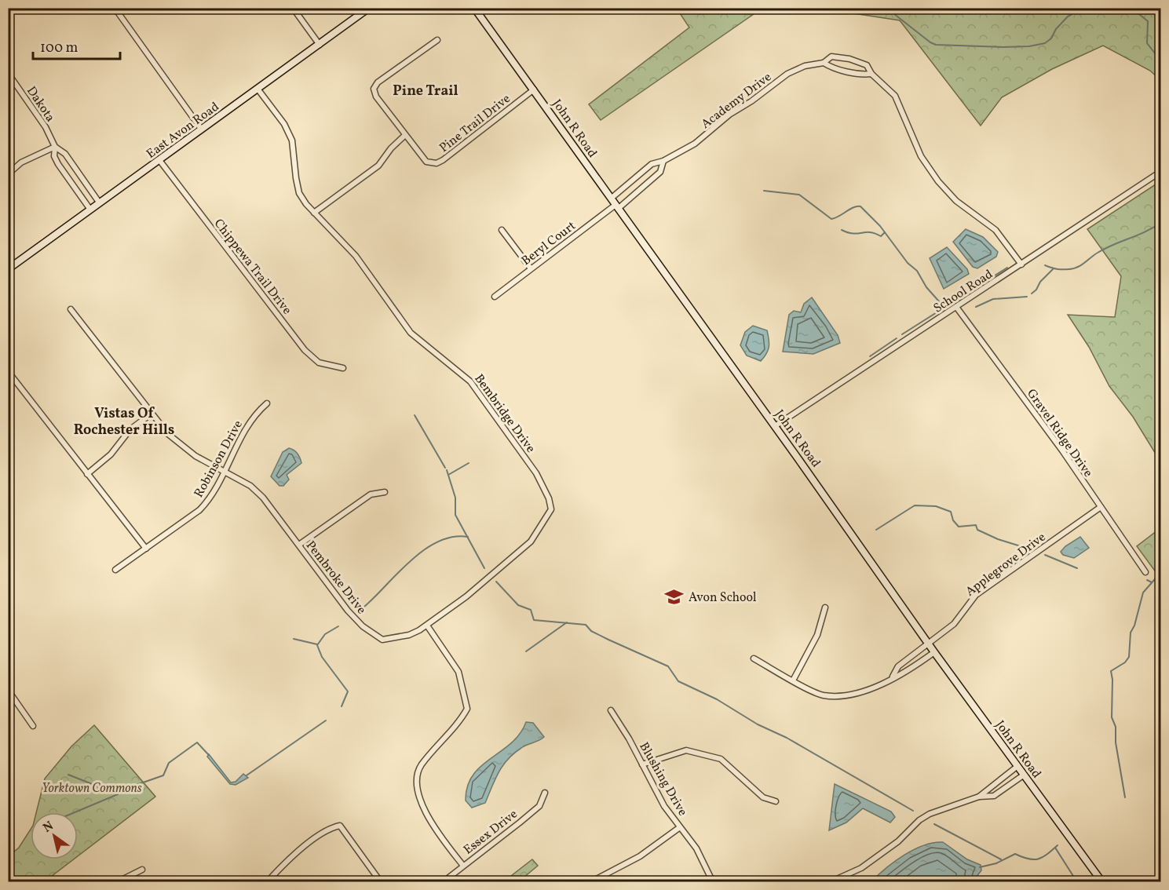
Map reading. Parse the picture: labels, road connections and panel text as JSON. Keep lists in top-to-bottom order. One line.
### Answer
{"streets":{"main road":["John R Road","East Avon Road"],"street":["Academy Drive","Dakota","Pine Trail Drive","Beryl Court","Chippewa Trail Drive","School Road","Bembridge Drive","Gravel Ridge Drive","Robinson Drive","Applegrove Drive","Pembroke Drive","Blushing Drive","Essex Drive"]},"crossings":[["Academy Drive","John R Road"],["Academy Drive","Beryl Court"],["Academy Drive","School Road"],["Dakota","East Avon Road"],["Pine Trail Drive","John R Road"],["John R Road","Beryl Court"],["John R Road","School Road"],["John R Road","Applegrove Drive"],["East Avon Road","Chippewa Trail Drive"],["East Avon Road","Bembridge Drive"],["School Road","Gravel Ridge Drive"],["Bembridge Drive","Pembroke Drive"],["Gravel Ridge Drive","Applegrove Drive"],["Robinson Drive","Pembroke Drive"]],"districts":["Pine Trail","Vistas Of Rochester Hills"],"parks":["Yorktown Commons"],"places":{"school or university":["Avon School"]},"scale_bar":"100 m","north":"top left"}
